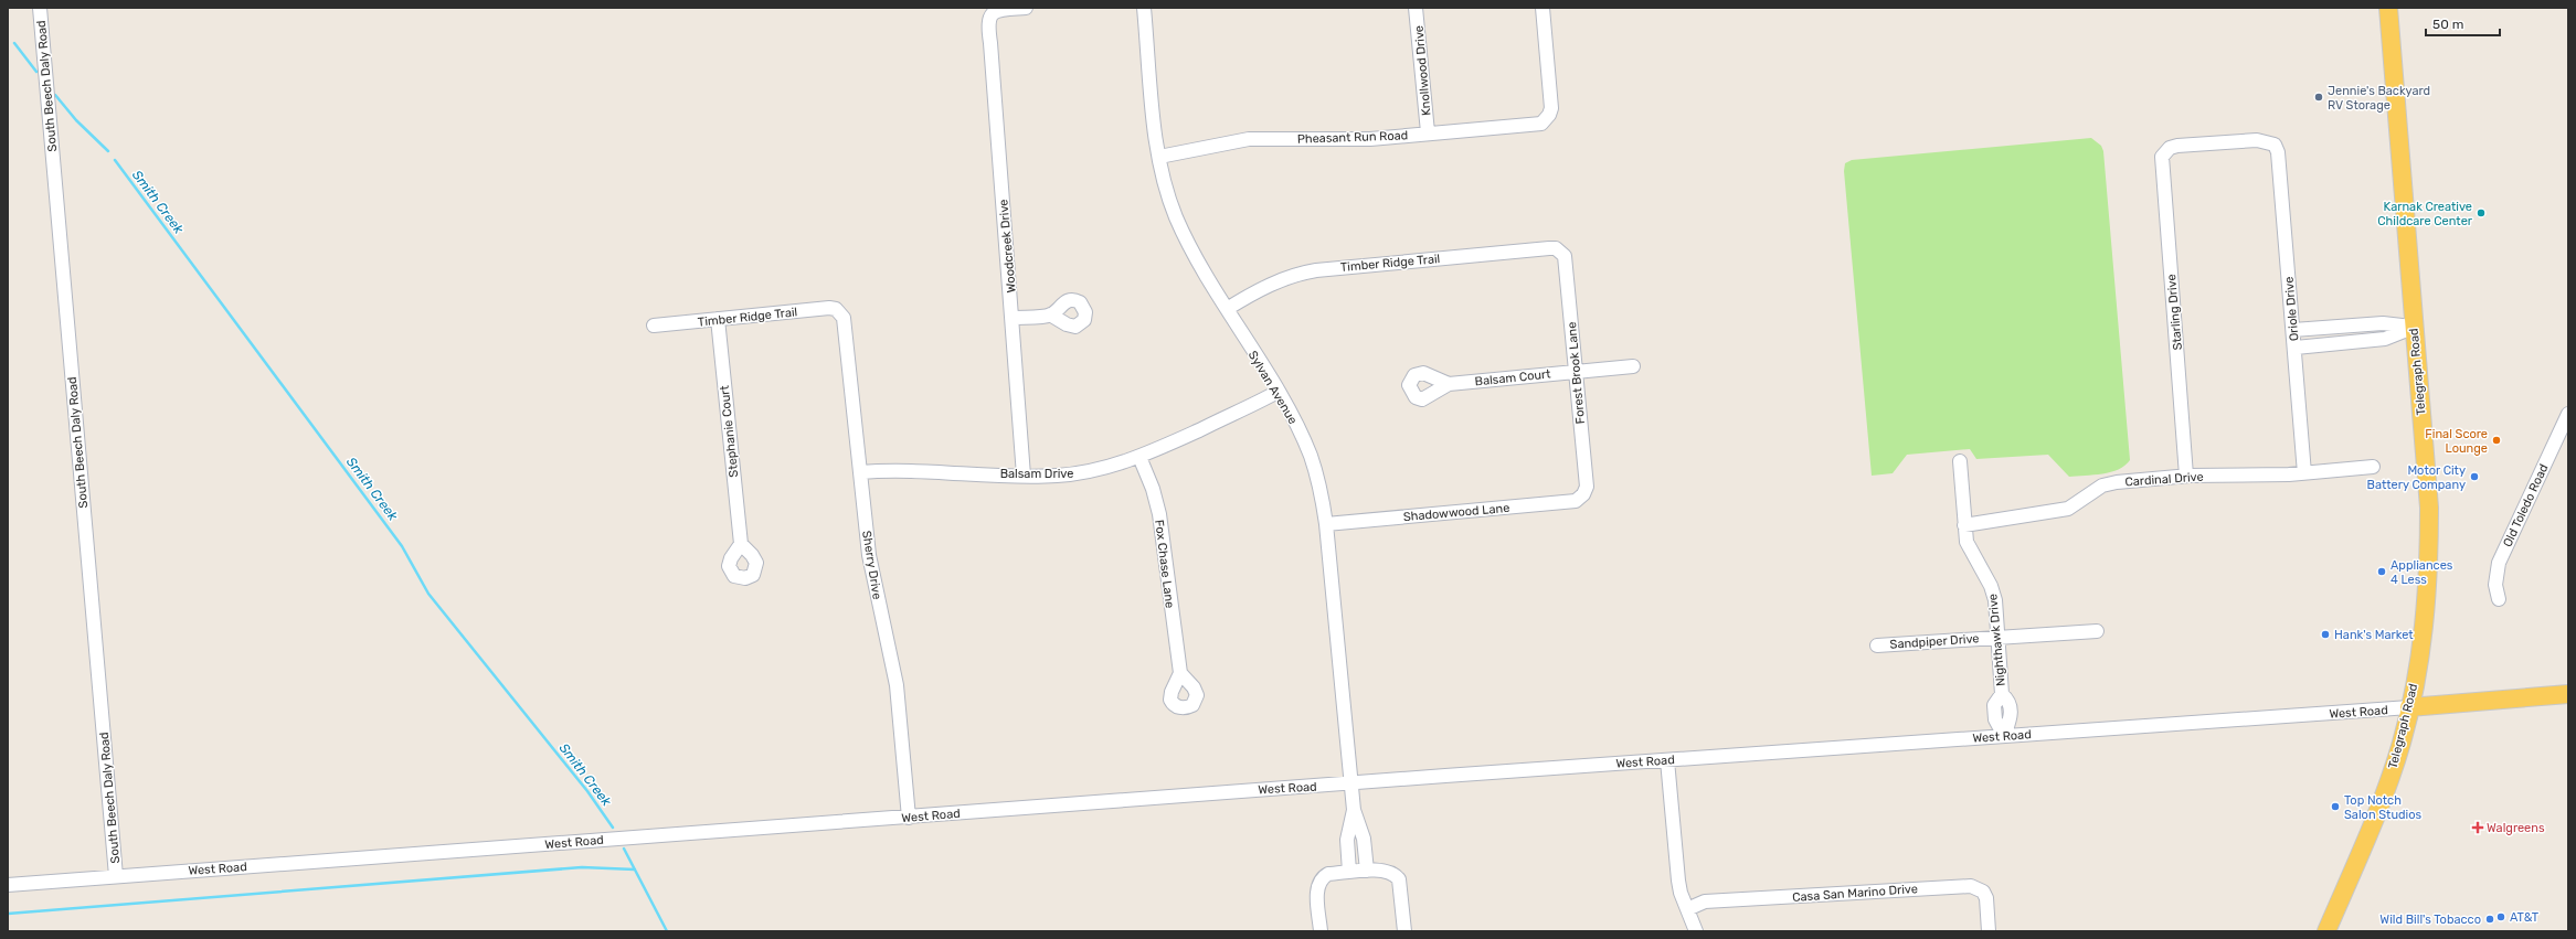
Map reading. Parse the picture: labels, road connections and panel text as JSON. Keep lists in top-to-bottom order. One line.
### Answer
{"streets":{"main road":["Telegraph Road","West Road"],"street":["Knollwood Drive","South Beech Daly Road","Pheasant Run Road","Woodcreek Drive","Timber Ridge Trail","Oriole Drive","Starling Drive","Forest Brook Lane","Balsam Court","Sylvan Avenue","Stephanie Court","Balsam Drive","Cardinal Drive","Old Toledo Road","Shadowwood Lane","Fox Chase Lane","Sherry Drive","Nighthawk Drive","Sandpiper Drive","Casa San Marino Drive"]},"crossings":[["Knollwood Drive","Pheasant Run Road"],["South Beech Daly Road","West Road"],["Pheasant Run Road","Sylvan Avenue"],["Woodcreek Drive","Balsam Drive"],["Timber Ridge Trail","Forest Brook Lane"],["Timber Ridge Trail","Sylvan Avenue"],["Timber Ridge Trail","Stephanie Court"],["Timber Ridge Trail","Sherry Drive"],["Oriole Drive","Starling Drive"],["Oriole Drive","Cardinal Drive"],["Starling Drive","Cardinal Drive"],["Telegraph Road","West Road"],["Forest Brook Lane","Balsam Court"],["Forest Brook Lane","Shadowwood Lane"],["Sylvan Avenue","Balsam Drive"],["Sylvan Avenue","Shadowwood Lane"],["Sylvan Avenue","West Road"],["Balsam Drive","Fox Chase Lane"],["Balsam Drive","Sherry Drive"],["Cardinal Drive","Nighthawk Drive"],["Sherry Drive","West Road"],["Nighthawk Drive","Sandpiper Drive"],["Nighthawk Drive","West Road"]],"water":["Smith Creek"],"places":{"other":["Jennie's Backyard RV Storage","Karnak Creative Childcare Center","Final Score Lounge","Motor City Battery Company","Appliances 4 Less","Hank's Market","Top Notch Salon Studios","AT&T","Wild Bill's Tobacco"],"health":["Walgreens"]},"scale_bar":"50 m"}
